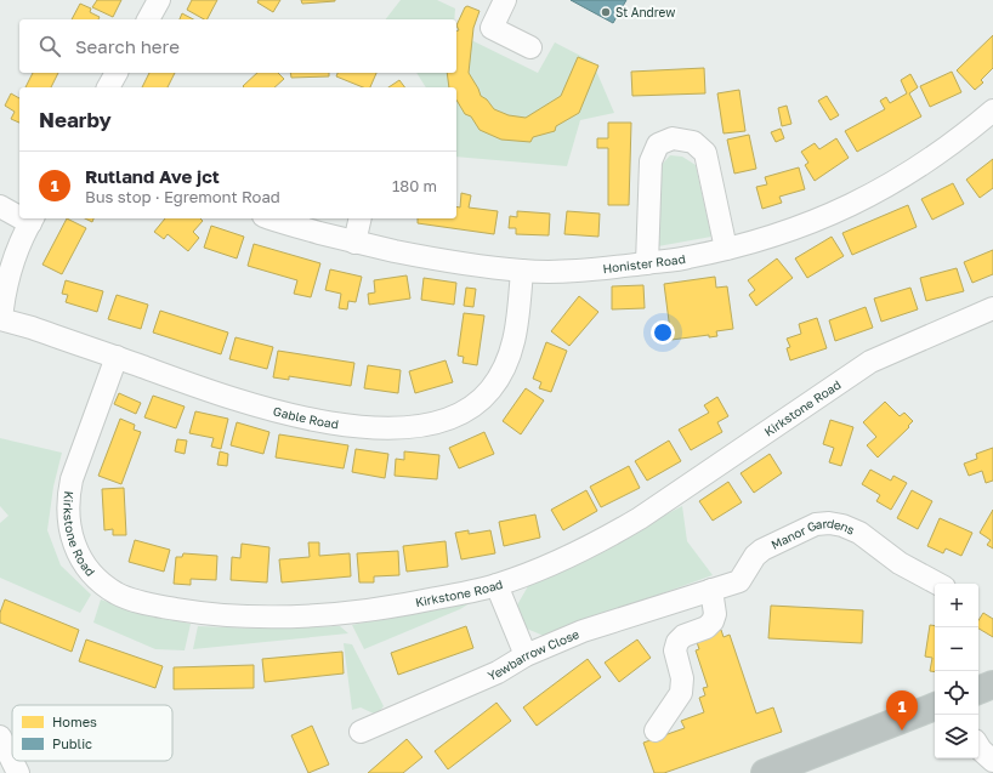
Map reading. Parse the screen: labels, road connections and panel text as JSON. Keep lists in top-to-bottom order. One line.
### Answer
{"streets":{"street":["Honister Road","Kirkstone Road","Gable Road","Manor Gardens","Yewbarrow Close"]},"crossings":[["Honister Road","Gable Road"],["Kirkstone Road","Gable Road"],["Manor Gardens","Yewbarrow Close"]],"places":["St Andrew"],"legend":["Homes","Public"],"page":{"search":"Search here","heading":"Nearby","list":[{"mark":"1","name":"Rutland Ave jct","note":"Bus stop · Egremont Road","value":"180 m"}],"map_buttons":["+","−"],"pins":"1"}}
